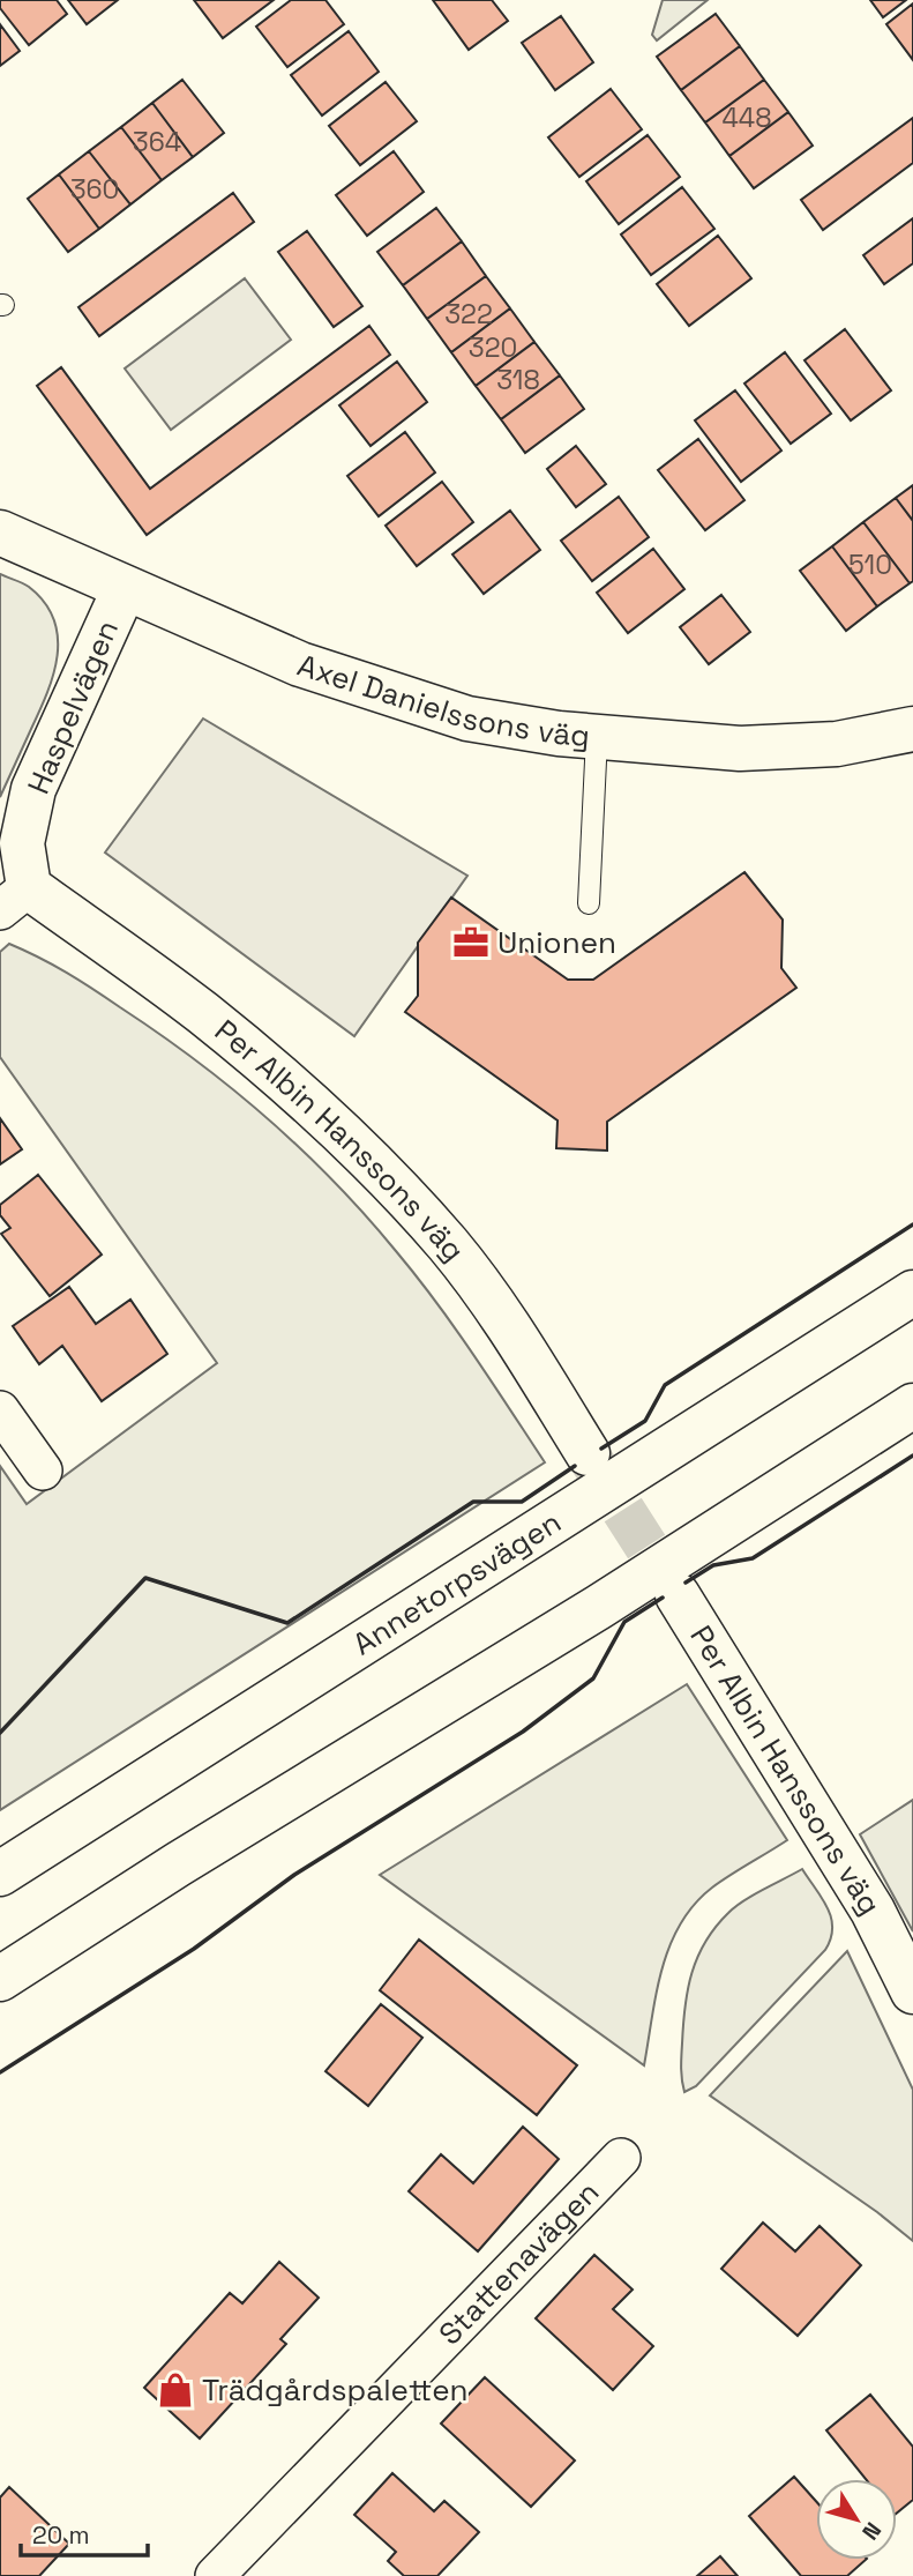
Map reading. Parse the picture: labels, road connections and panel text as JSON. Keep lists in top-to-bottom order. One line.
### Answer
{"streets":{"street":["Axel Danielssons väg","Haspelvägen","Per Albin Hanssons väg","Annetorpsvägen","Stattenavägen"]},"crossings":[["Axel Danielssons väg","Haspelvägen"],["Haspelvägen","Per Albin Hanssons väg"]],"places":{"office":["Unionen"],"shop":["Trädgårdspaletten"]},"house_numbers":["448","364","360","322","320","318","510"],"scale_bar":"20 m","north":"bottom right"}
